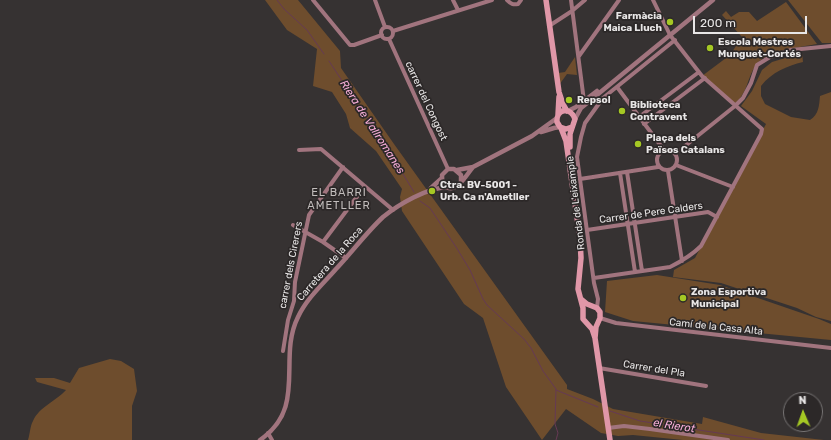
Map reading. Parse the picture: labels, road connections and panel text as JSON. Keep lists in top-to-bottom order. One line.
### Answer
{"streets":{"street":["carrer del Congost","Ronda de L'eixample","Carrer de Pere Calders","Carretera de la Roca","carrer dels Cirerers","Camí de la Casa Alta","Carrer del Pla"]},"crossings":[["carrer del Congost","Carretera de la Roca"],["Ronda de L'eixample","Carrer de Pere Calders"],["Ronda de L'eixample","Camí de la Casa Alta"]],"districts":["EL BARRI AMETLLER"],"water":["Riera de Vallromanes","el Rierot"],"places":["Farmàcia Maica Lluch","Escola Mestres Munguet-Cortés","Repsol","Biblioteca Contravent","Plaça dels Països Catalans","Ctra. BV-5001 - Urb. Ca n'Ametller","Zona Esportiva Municipal"],"scale_bar":"200 m","north":"top"}
